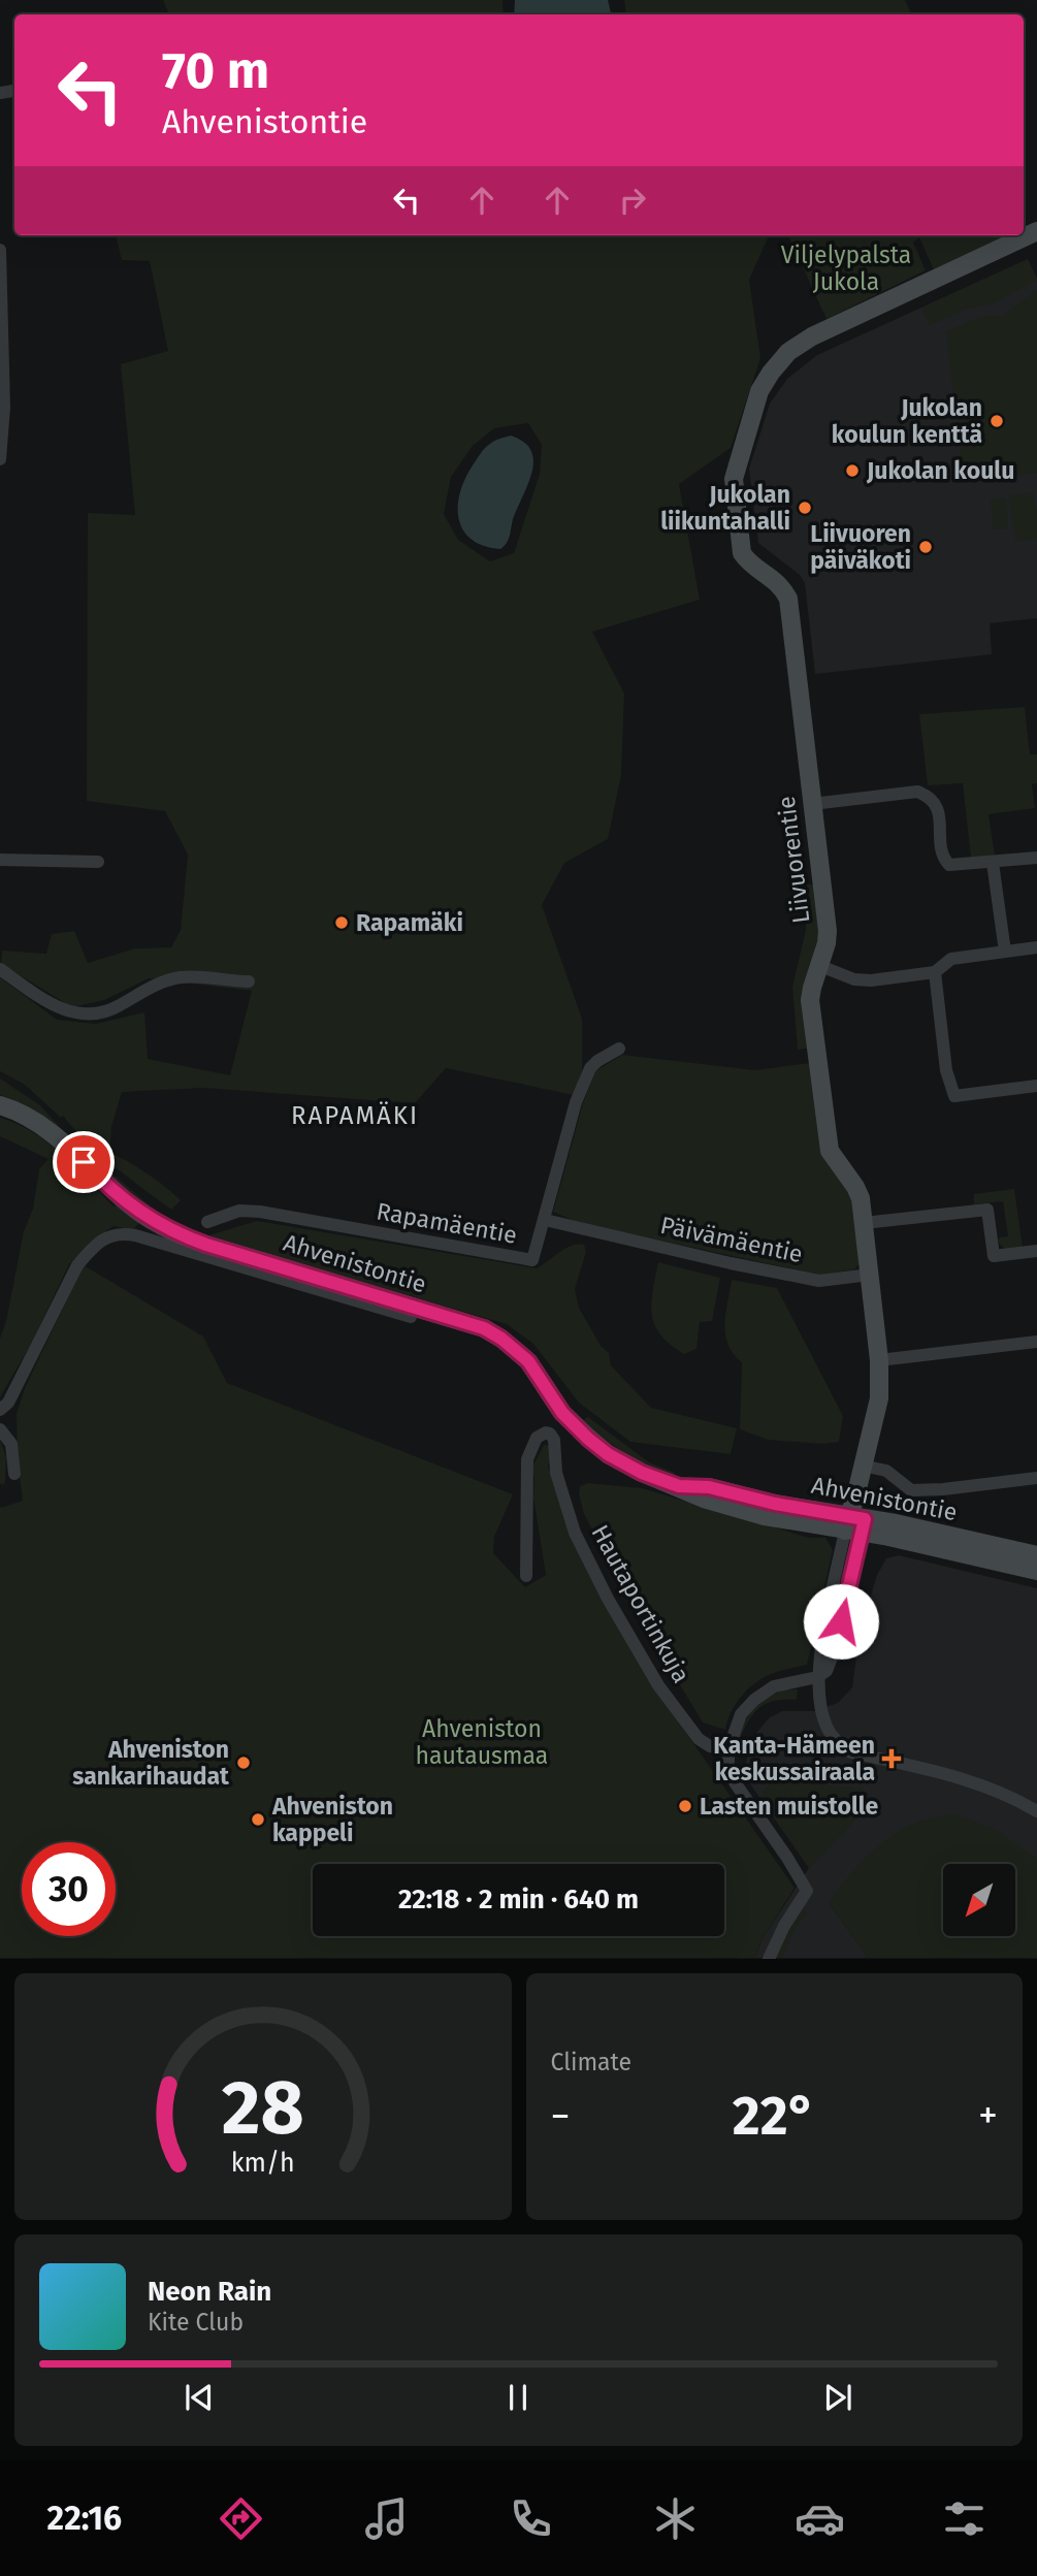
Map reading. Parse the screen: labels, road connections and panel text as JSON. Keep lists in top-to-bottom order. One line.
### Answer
{"streets":{"street":["Liivuorentie","Rapamäentie","Päivämäentie","Ahvenistontie","Hautaportinkuja"]},"crossings":[["Liivuorentie","Päivämäentie"],["Liivuorentie","Ahvenistontie"],["Rapamäentie","Päivämäentie"]],"districts":["RAPAMÄKI"],"parks":["Viljelypalsta Jukola","Ahveniston hautausmaa"],"places":{"other":["Jukolan koulun kenttä","Jukolan koulu","Jukolan liikuntahalli","Liivuoren päiväkoti","Rapamäki","Ahveniston sankarihaudat","Lasten muistolle","Ahveniston kappeli"],"health":["Kanta-Hämeen keskussairaala"]},"north":"bottom left","page":{"turn":["70 m","Ahvenistontie"],"limit":"30","trip":"22:18 · 2 min · 640 m","tile":"Climate","heat":["−","22°","+"],"song":["Neon Rain","Kite Club"],"tabs":"22:16","gauge":["28","km/h"]}}
